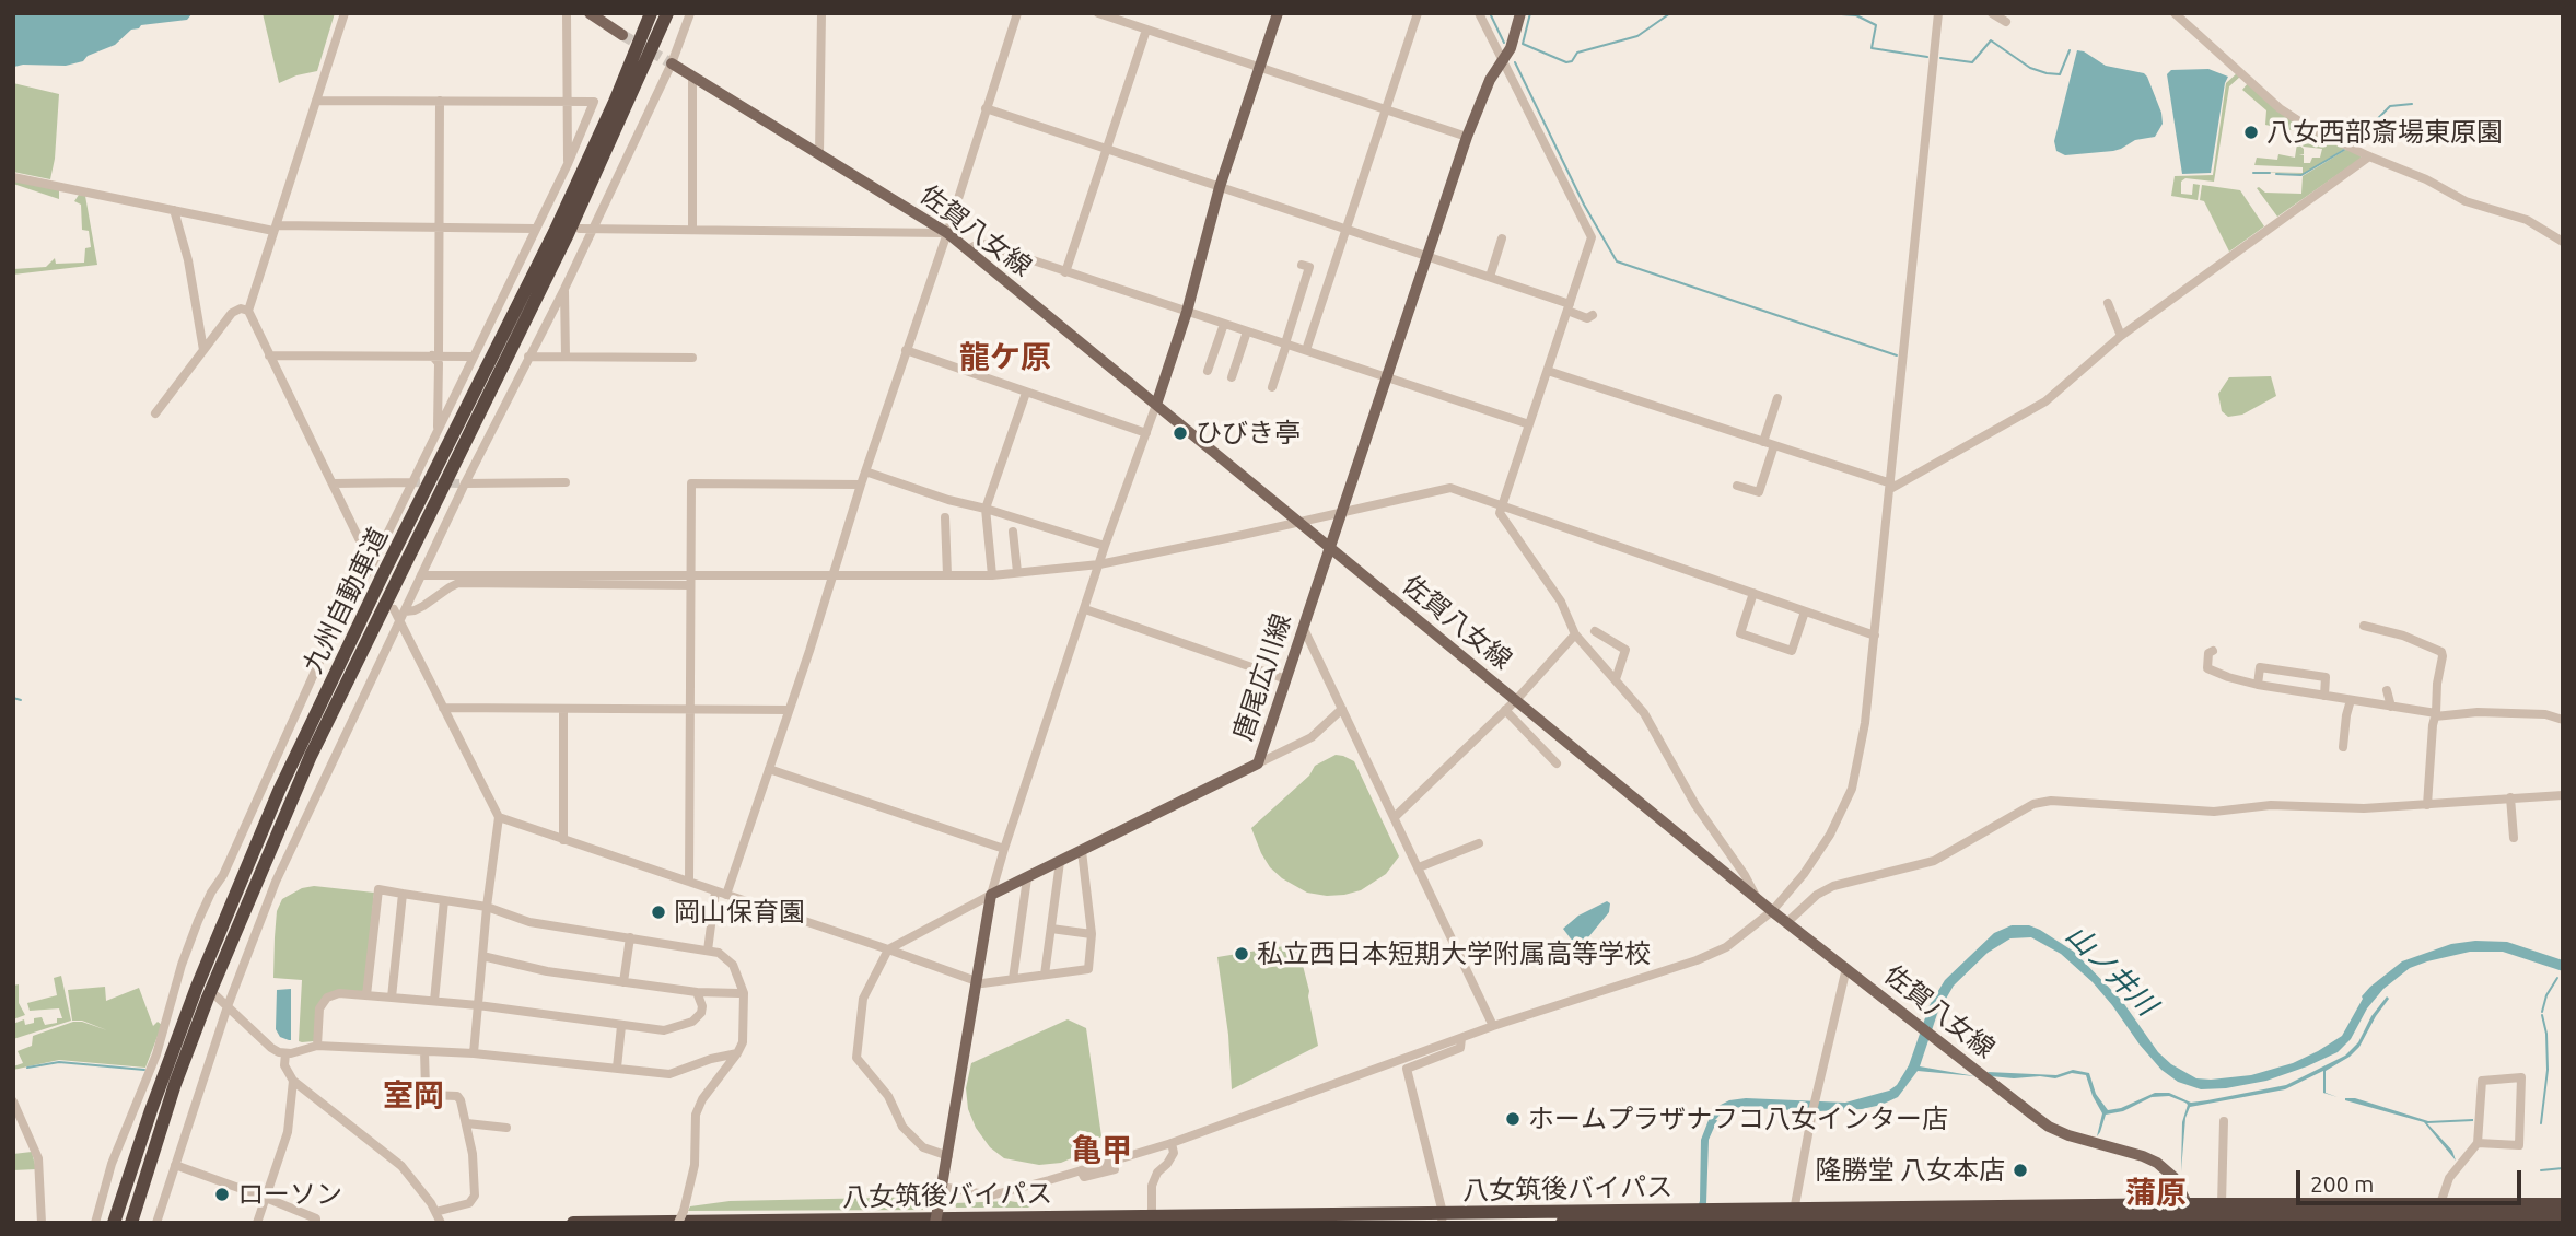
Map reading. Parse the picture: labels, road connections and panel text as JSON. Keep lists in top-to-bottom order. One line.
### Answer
{"streets":{"highway":["九州自動車道","八女筑後バイパス"],"main road":["佐賀八女線","唐尾広川線"]},"crossings":[["佐賀八女線","唐尾広川線"],["佐賀八女線","八女筑後バイパス"]],"districts":["龍ケ原","室岡","亀甲","蒲原"],"water":["山ノ井川"],"places":["八女西部斎場東原園","ひびき亭","岡山保育園","私立西日本短期大学附属高等学校","ホームプラザナフコ八女インター店","隆勝堂 八女本店","ローソン"],"scale_bar":"200 m"}
